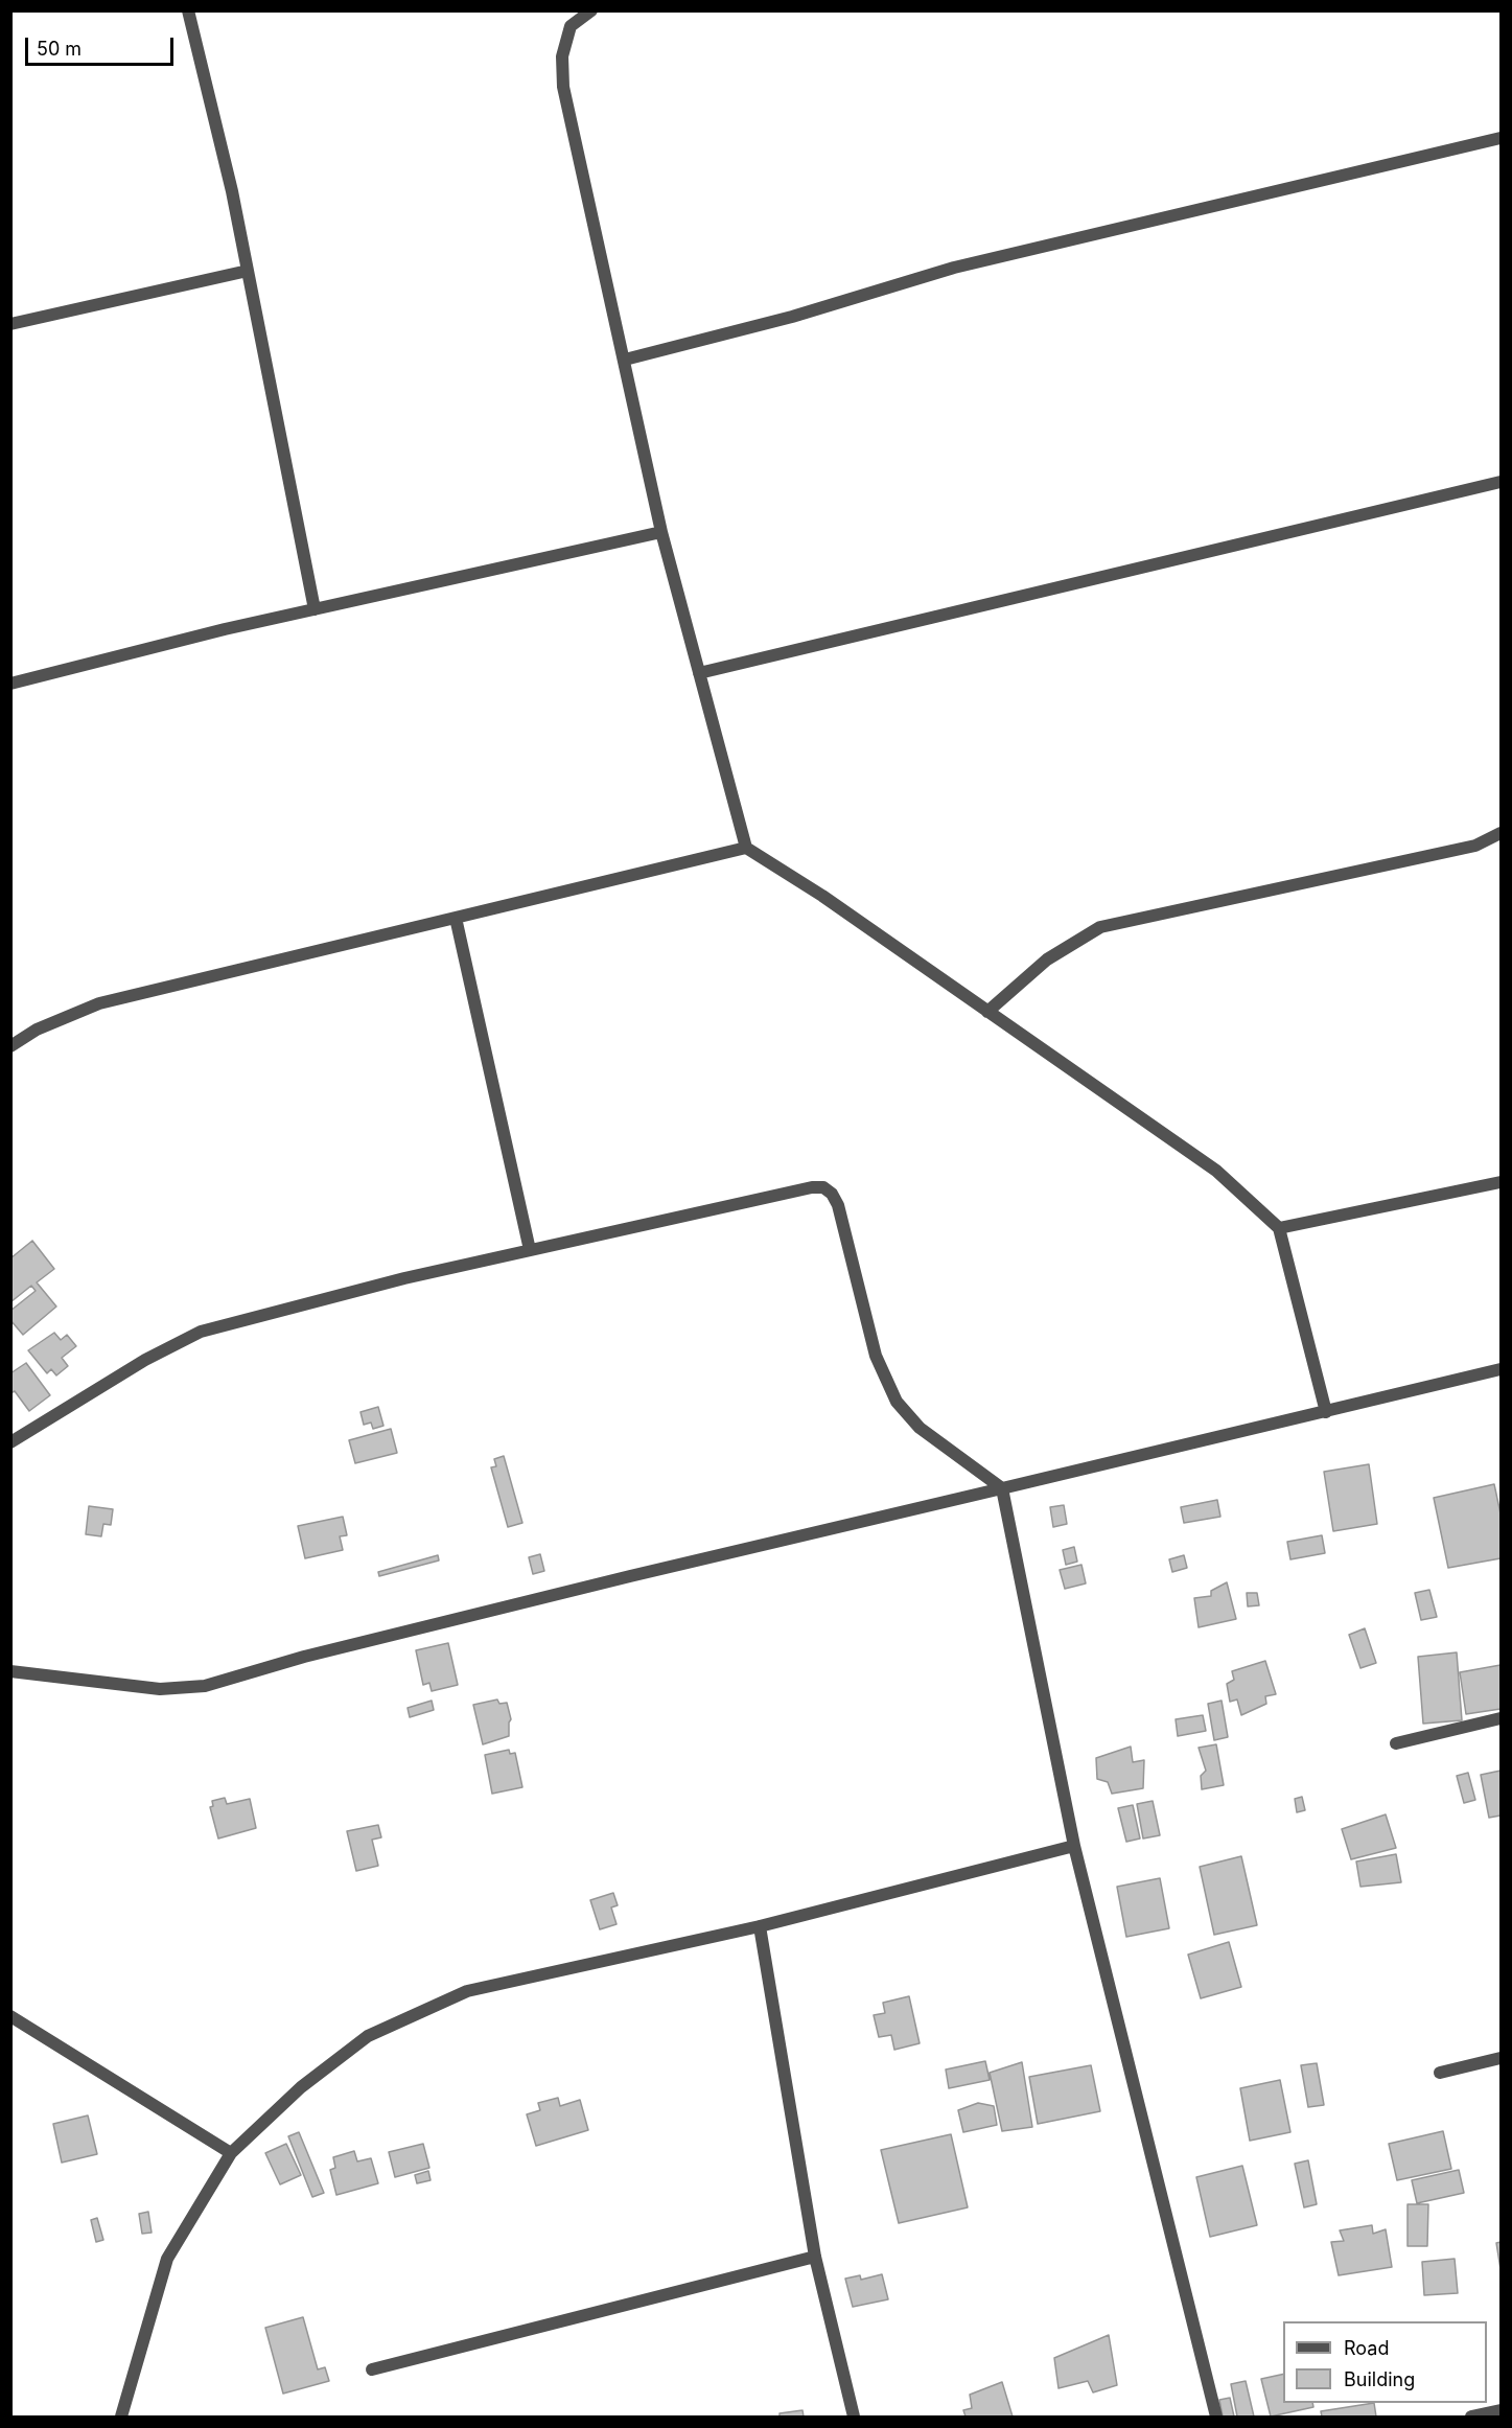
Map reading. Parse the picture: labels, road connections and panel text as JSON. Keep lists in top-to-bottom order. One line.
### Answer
{"legend":["Road","Building"],"scale_bar":"50 m"}
